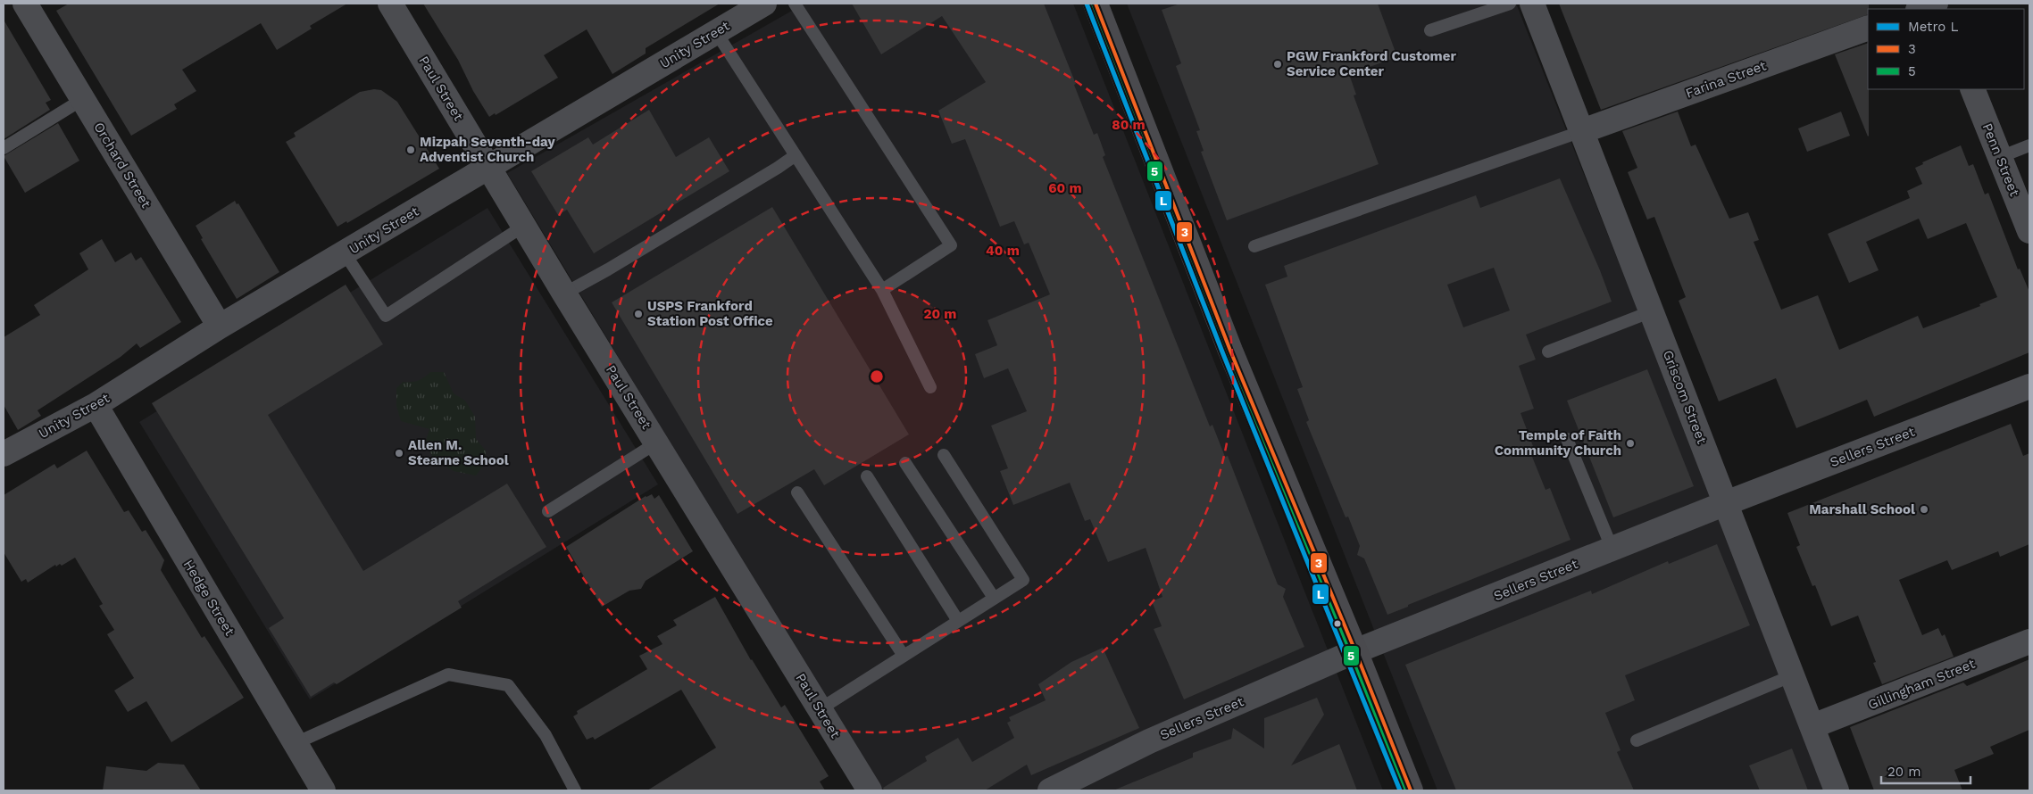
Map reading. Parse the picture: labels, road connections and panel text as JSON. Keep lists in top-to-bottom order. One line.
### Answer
{"streets":{"street":["Unity Street","Farina Street","Paul Street","Penn Street","Orchard Street","Griscom Street","Sellers Street","Hedge Street","Gillingham Street"]},"crossings":[["Unity Street","Paul Street"],["Unity Street","Orchard Street"],["Unity Street","Hedge Street"],["Farina Street","Griscom Street"],["Griscom Street","Sellers Street"],["Griscom Street","Gillingham Street"]],"places":["PGW Frankford Customer Service Center","Mizpah Seventh-day Adventist Church","USPS Frankford Station Post Office","Temple of Faith Community Church","Allen M. Stearne School","Marshall School"],"lines":["metro line L","transit line 3","transit line 5"],"legend":["Metro L","3","5"],"scale_bar":"20 m","rings":["80 m","60 m","40 m","20 m"]}
